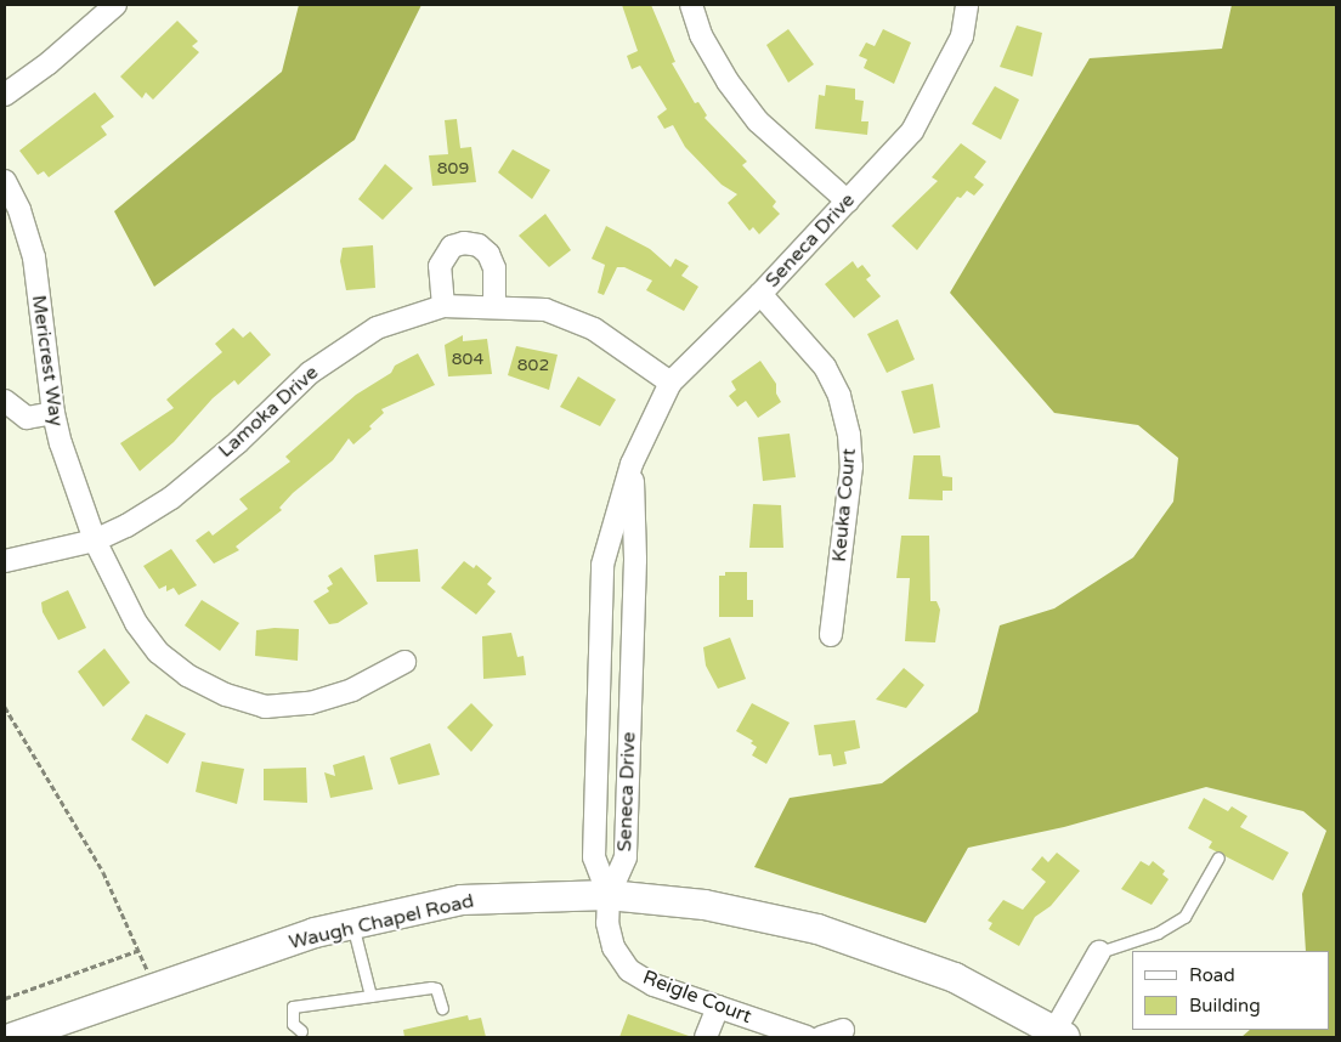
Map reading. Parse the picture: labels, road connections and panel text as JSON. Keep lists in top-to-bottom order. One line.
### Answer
{"streets":{"main road":["Waugh Chapel Road"],"street":["Seneca Drive","Mericrest Way","Lamoka Drive","Keuka Court","Reigle Court"]},"crossings":[["Seneca Drive","Lamoka Drive"],["Seneca Drive","Keuka Court"],["Seneca Drive","Waugh Chapel Road"],["Seneca Drive","Reigle Court"],["Mericrest Way","Lamoka Drive"],["Waugh Chapel Road","Reigle Court"]],"house_numbers":["809","804","802"],"legend":["Road","Building"]}
